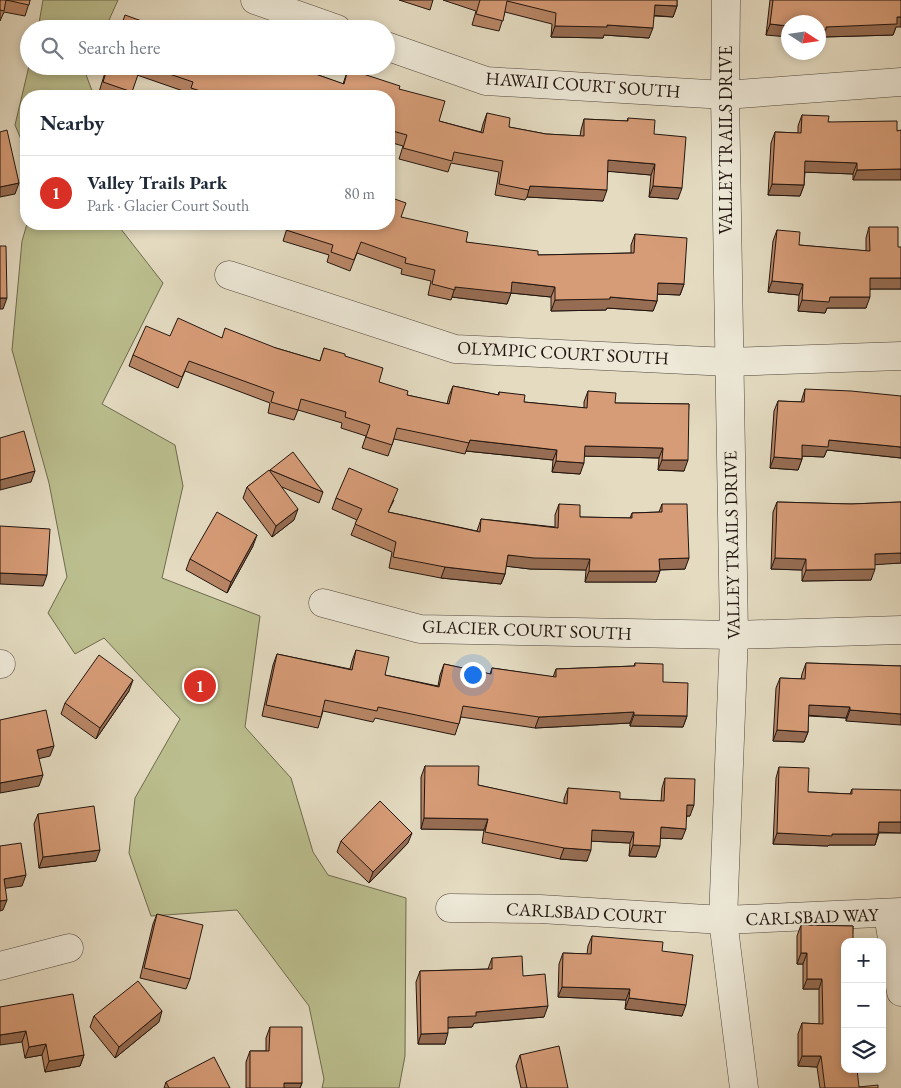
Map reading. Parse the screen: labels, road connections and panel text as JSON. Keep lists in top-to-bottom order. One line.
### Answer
{"streets":{"street":["HAWAII COURT SOUTH","VALLEY TRAILS DRIVE","OLYMPIC COURT SOUTH","GLACIER COURT SOUTH","CARLSBAD COURT","CARLSBAD WAY"]},"crossings":[["HAWAII COURT SOUTH","VALLEY TRAILS DRIVE"],["VALLEY TRAILS DRIVE","OLYMPIC COURT SOUTH"],["VALLEY TRAILS DRIVE","GLACIER COURT SOUTH"],["VALLEY TRAILS DRIVE","CARLSBAD COURT"],["VALLEY TRAILS DRIVE","CARLSBAD WAY"],["CARLSBAD COURT","CARLSBAD WAY"]],"north":"right","page":{"search":"Search here","heading":"Nearby","list":[{"mark":"1","name":"Valley Trails Park","note":"Park · Glacier Court South","value":"80 m"}],"pins":"1","map_buttons":["+","−"]}}
